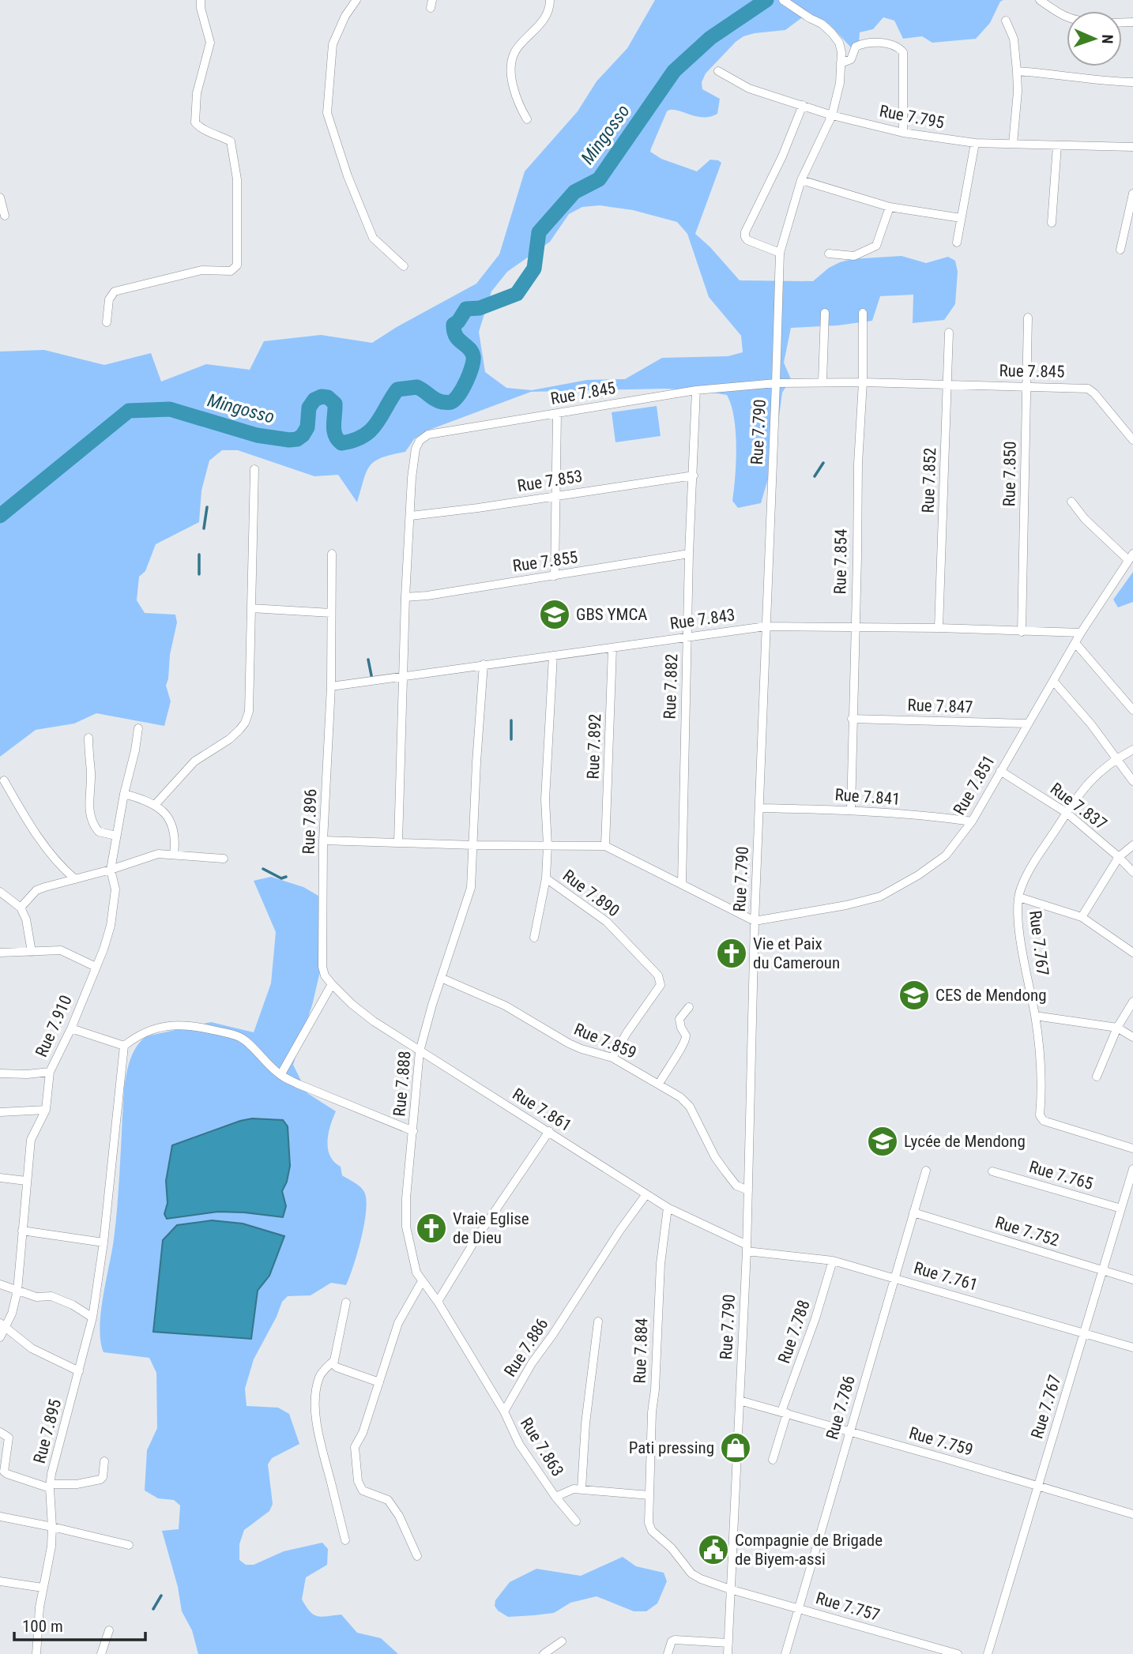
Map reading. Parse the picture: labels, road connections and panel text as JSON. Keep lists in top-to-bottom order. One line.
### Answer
{"streets":{"street":["Rue 7.795","Rue 7.845","Rue 7.790","Rue 7.850","Rue 7.852","Rue 7.853","Rue 7.855","Rue 7.854","Rue 7.843","Rue 7.882","Rue 7.847","Rue 7.892","Rue 7.851","Rue 7.841","Rue 7.837","Rue 7.896","Rue 7.890","Rue 7.767","Rue 7.910","Rue 7.859","Rue 7.888","Rue 7.861","Rue 7.765","Rue 7.752","Rue 7.761","Rue 7.788","Rue 7.886","Rue 7.884","Rue 7.786","Rue 7.895","Rue 7.759","Rue 7.863","Rue 7.757"]},"crossings":[["Rue 7.795","Rue 7.790"],["Rue 7.845","Rue 7.790"],["Rue 7.845","Rue 7.850"],["Rue 7.845","Rue 7.852"],["Rue 7.845","Rue 7.853"],["Rue 7.845","Rue 7.855"],["Rue 7.845","Rue 7.854"],["Rue 7.845","Rue 7.843"],["Rue 7.845","Rue 7.882"],["Rue 7.790","Rue 7.843"],["Rue 7.790","Rue 7.851"],["Rue 7.790","Rue 7.841"],["Rue 7.790","Rue 7.859"],["Rue 7.790","Rue 7.861"],["Rue 7.790","Rue 7.761"],["Rue 7.790","Rue 7.759"],["Rue 7.790","Rue 7.757"],["Rue 7.850","Rue 7.843"],["Rue 7.852","Rue 7.843"],["Rue 7.853","Rue 7.882"],["Rue 7.855","Rue 7.882"],["Rue 7.854","Rue 7.843"],["Rue 7.854","Rue 7.847"],["Rue 7.854","Rue 7.841"],["Rue 7.843","Rue 7.882"],["Rue 7.843","Rue 7.892"],["Rue 7.843","Rue 7.851"],["Rue 7.843","Rue 7.896"],["Rue 7.843","Rue 7.890"],["Rue 7.843","Rue 7.888"],["Rue 7.847","Rue 7.851"],["Rue 7.851","Rue 7.841"],["Rue 7.851","Rue 7.837"],["Rue 7.837","Rue 7.767"],["Rue 7.896","Rue 7.861"],["Rue 7.890","Rue 7.859"],["Rue 7.767","Rue 7.765"],["Rue 7.767","Rue 7.752"],["Rue 7.767","Rue 7.761"],["Rue 7.767","Rue 7.759"],["Rue 7.859","Rue 7.888"],["Rue 7.888","Rue 7.861"],["Rue 7.888","Rue 7.886"],["Rue 7.861","Rue 7.761"],["Rue 7.861","Rue 7.886"],["Rue 7.861","Rue 7.884"],["Rue 7.752","Rue 7.786"],["Rue 7.761","Rue 7.788"],["Rue 7.761","Rue 7.786"],["Rue 7.788","Rue 7.759"],["Rue 7.886","Rue 7.863"],["Rue 7.884","Rue 7.863"],["Rue 7.786","Rue 7.759"],["Rue 7.786","Rue 7.757"]],"water":["Mingosso"],"places":{"school or university":["GBS YMCA","CES de Mendong","Lycée de Mendong"],"church":["Vie et Paix du Cameroun","Vraie Eglise de Dieu"],"shop":["Pati pressing"],"public building":["Compagnie de Brigade de Biyem-assi"]},"scale_bar":"100 m","north":"right"}
